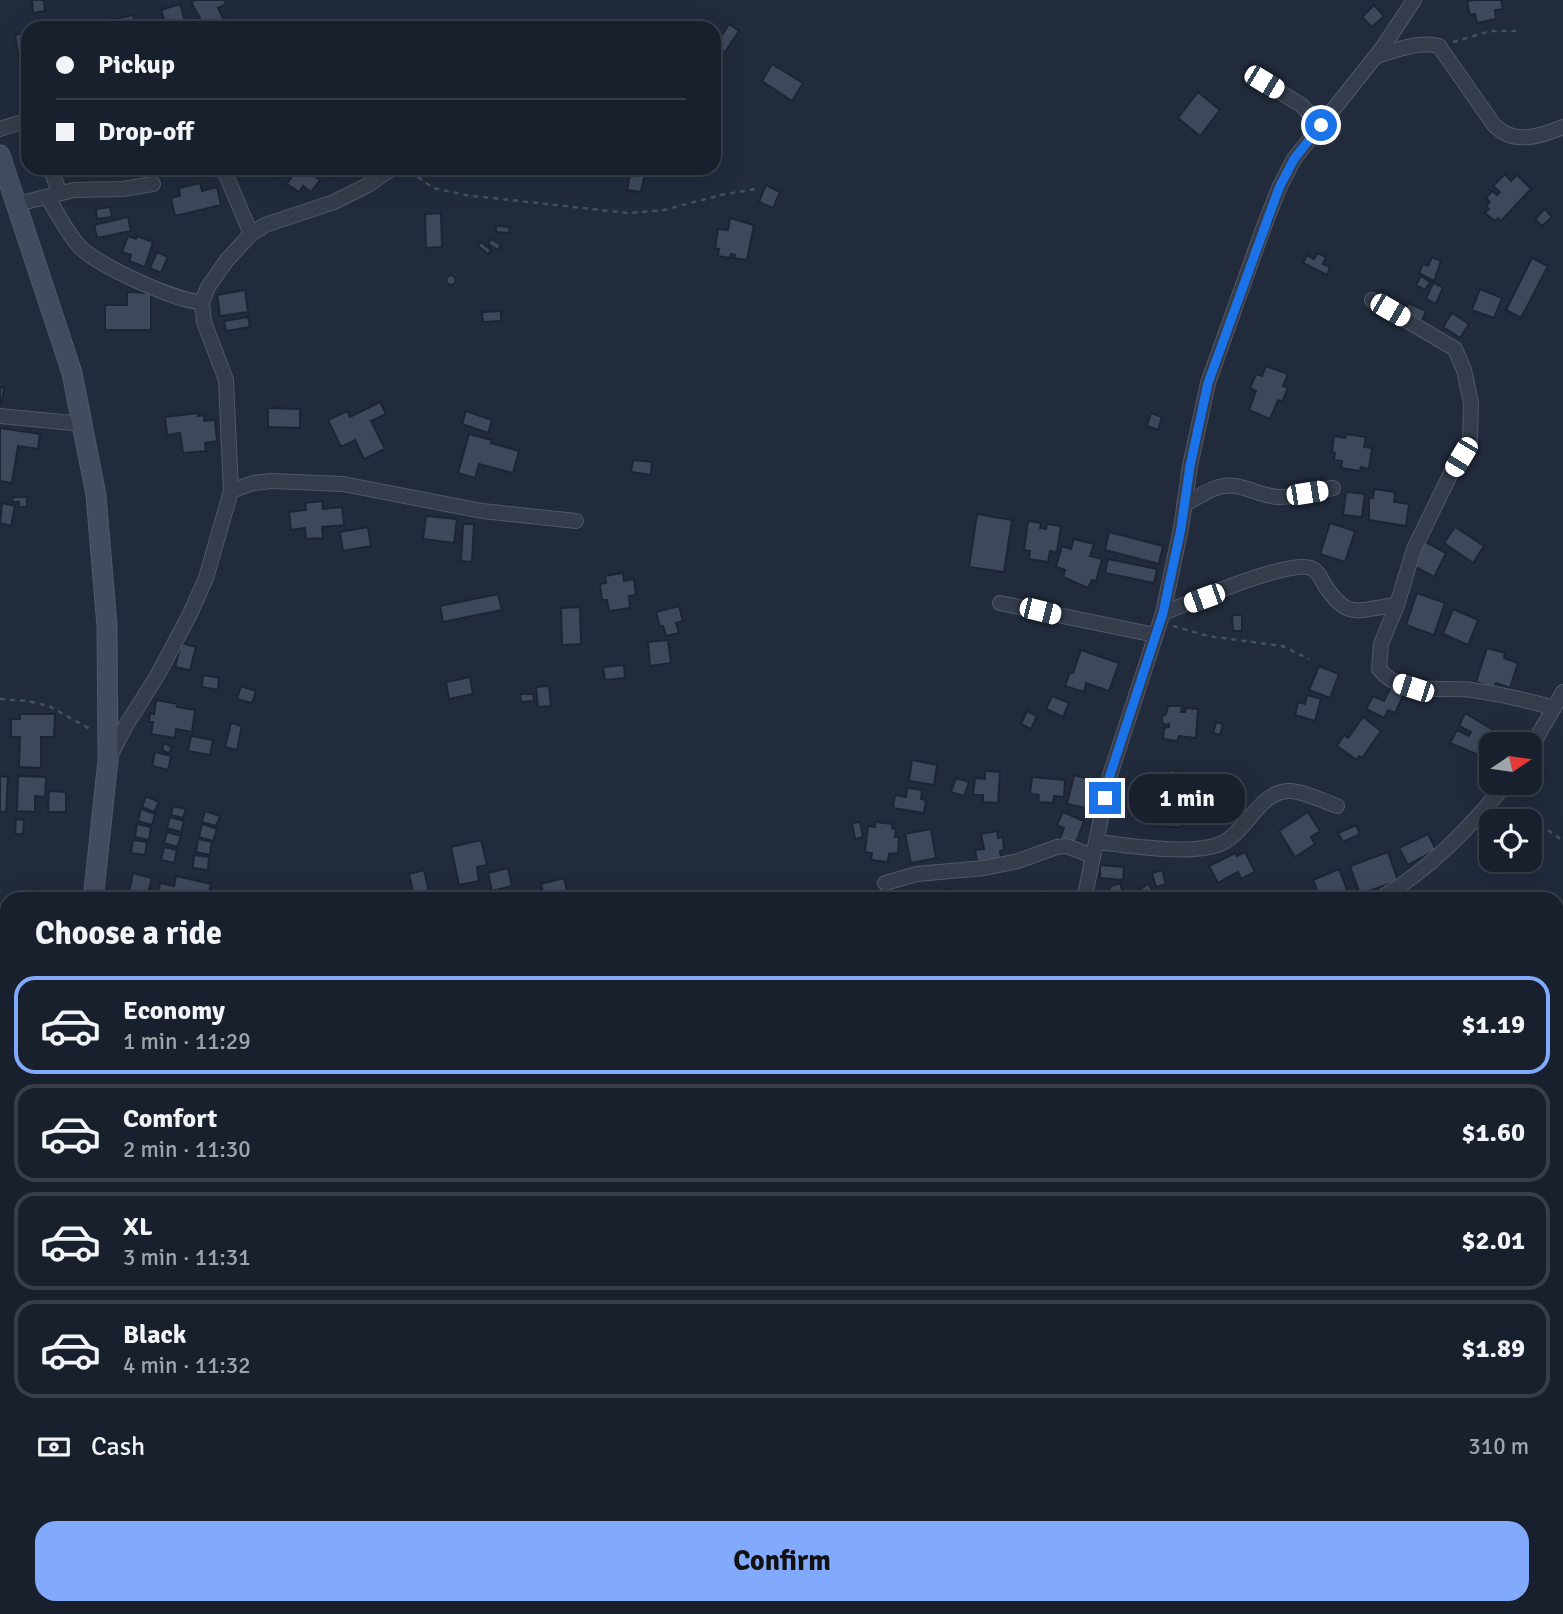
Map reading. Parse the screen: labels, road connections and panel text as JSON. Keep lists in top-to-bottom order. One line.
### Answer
{"north":"right","page":{"banner":["Pickup","Drop-off"],"bubble":"1 min","heading":"Choose a ride","list":[{"name":"Economy","note":"1 min · 11:29","value":"$1.19"},{"name":"Comfort","note":"2 min · 11:30","value":"$1.60"},{"name":"XL","note":"3 min · 11:31","value":"$2.01"},{"name":"Black","note":"4 min · 11:32","value":"$1.89"}],"pay":["Cash","310 m"],"buttons":"Confirm"}}
